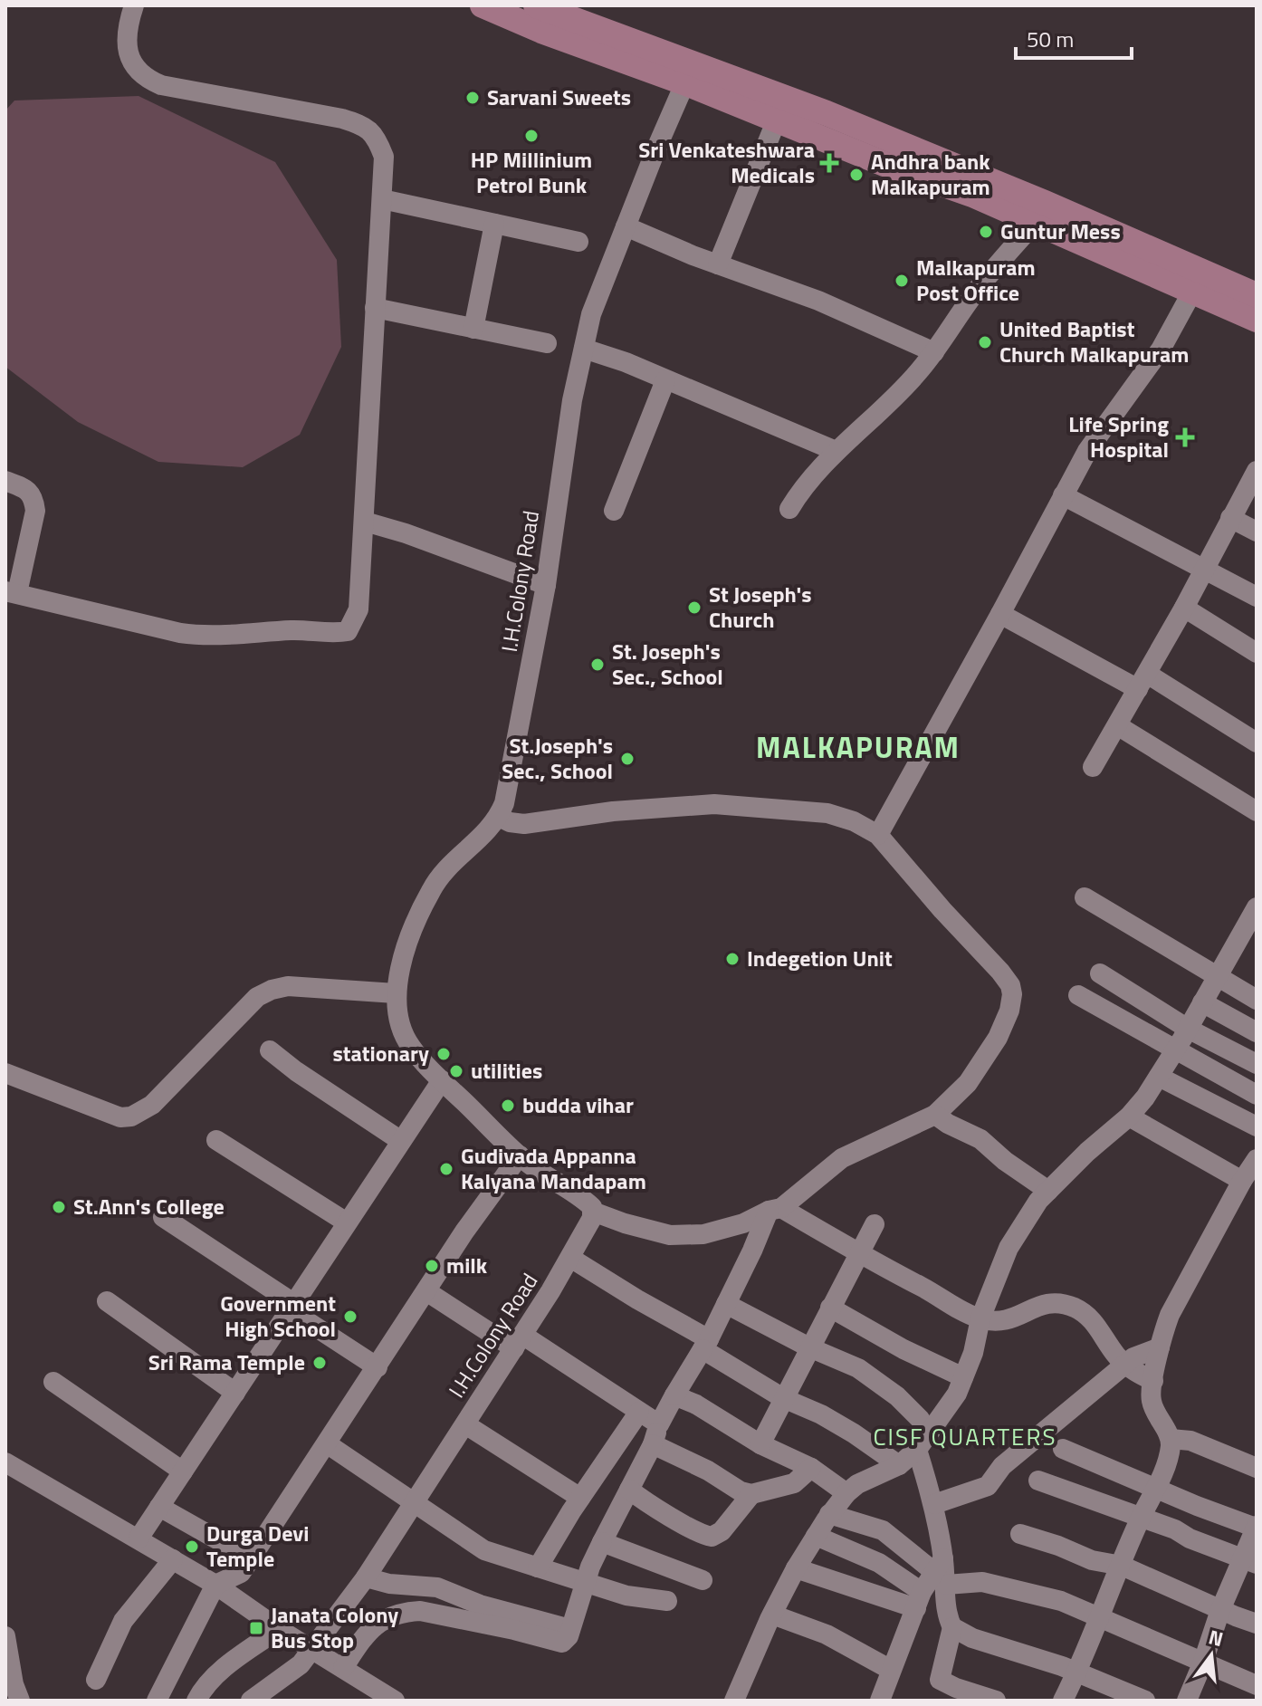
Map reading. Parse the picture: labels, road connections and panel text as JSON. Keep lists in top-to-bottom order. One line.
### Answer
{"streets":{"street":["I.H.Colony Road"]},"districts":["MALKAPURAM","CISF QUARTERS"],"places":{"other":["Sarvani Sweets","HP Millinium Petrol Bunk","Andhra bank Malkapuram","Guntur Mess","Malkapuram Post Office","United Baptist Church Malkapuram","St Joseph's Church","St. Joseph's Sec., School","St.Joseph's Sec., School","Indegetion Unit","stationary","utilities","budda vihar","Gudivada Appanna Kalyana Mandapam","St.Ann's College","milk","Government High School","Sri Rama Temple","Durga Devi Temple"],"health":["Sri Venkateshwara Medicals","Life Spring Hospital"],"transit":["Janata Colony Bus Stop"]},"scale_bar":"50 m","north":"top"}
